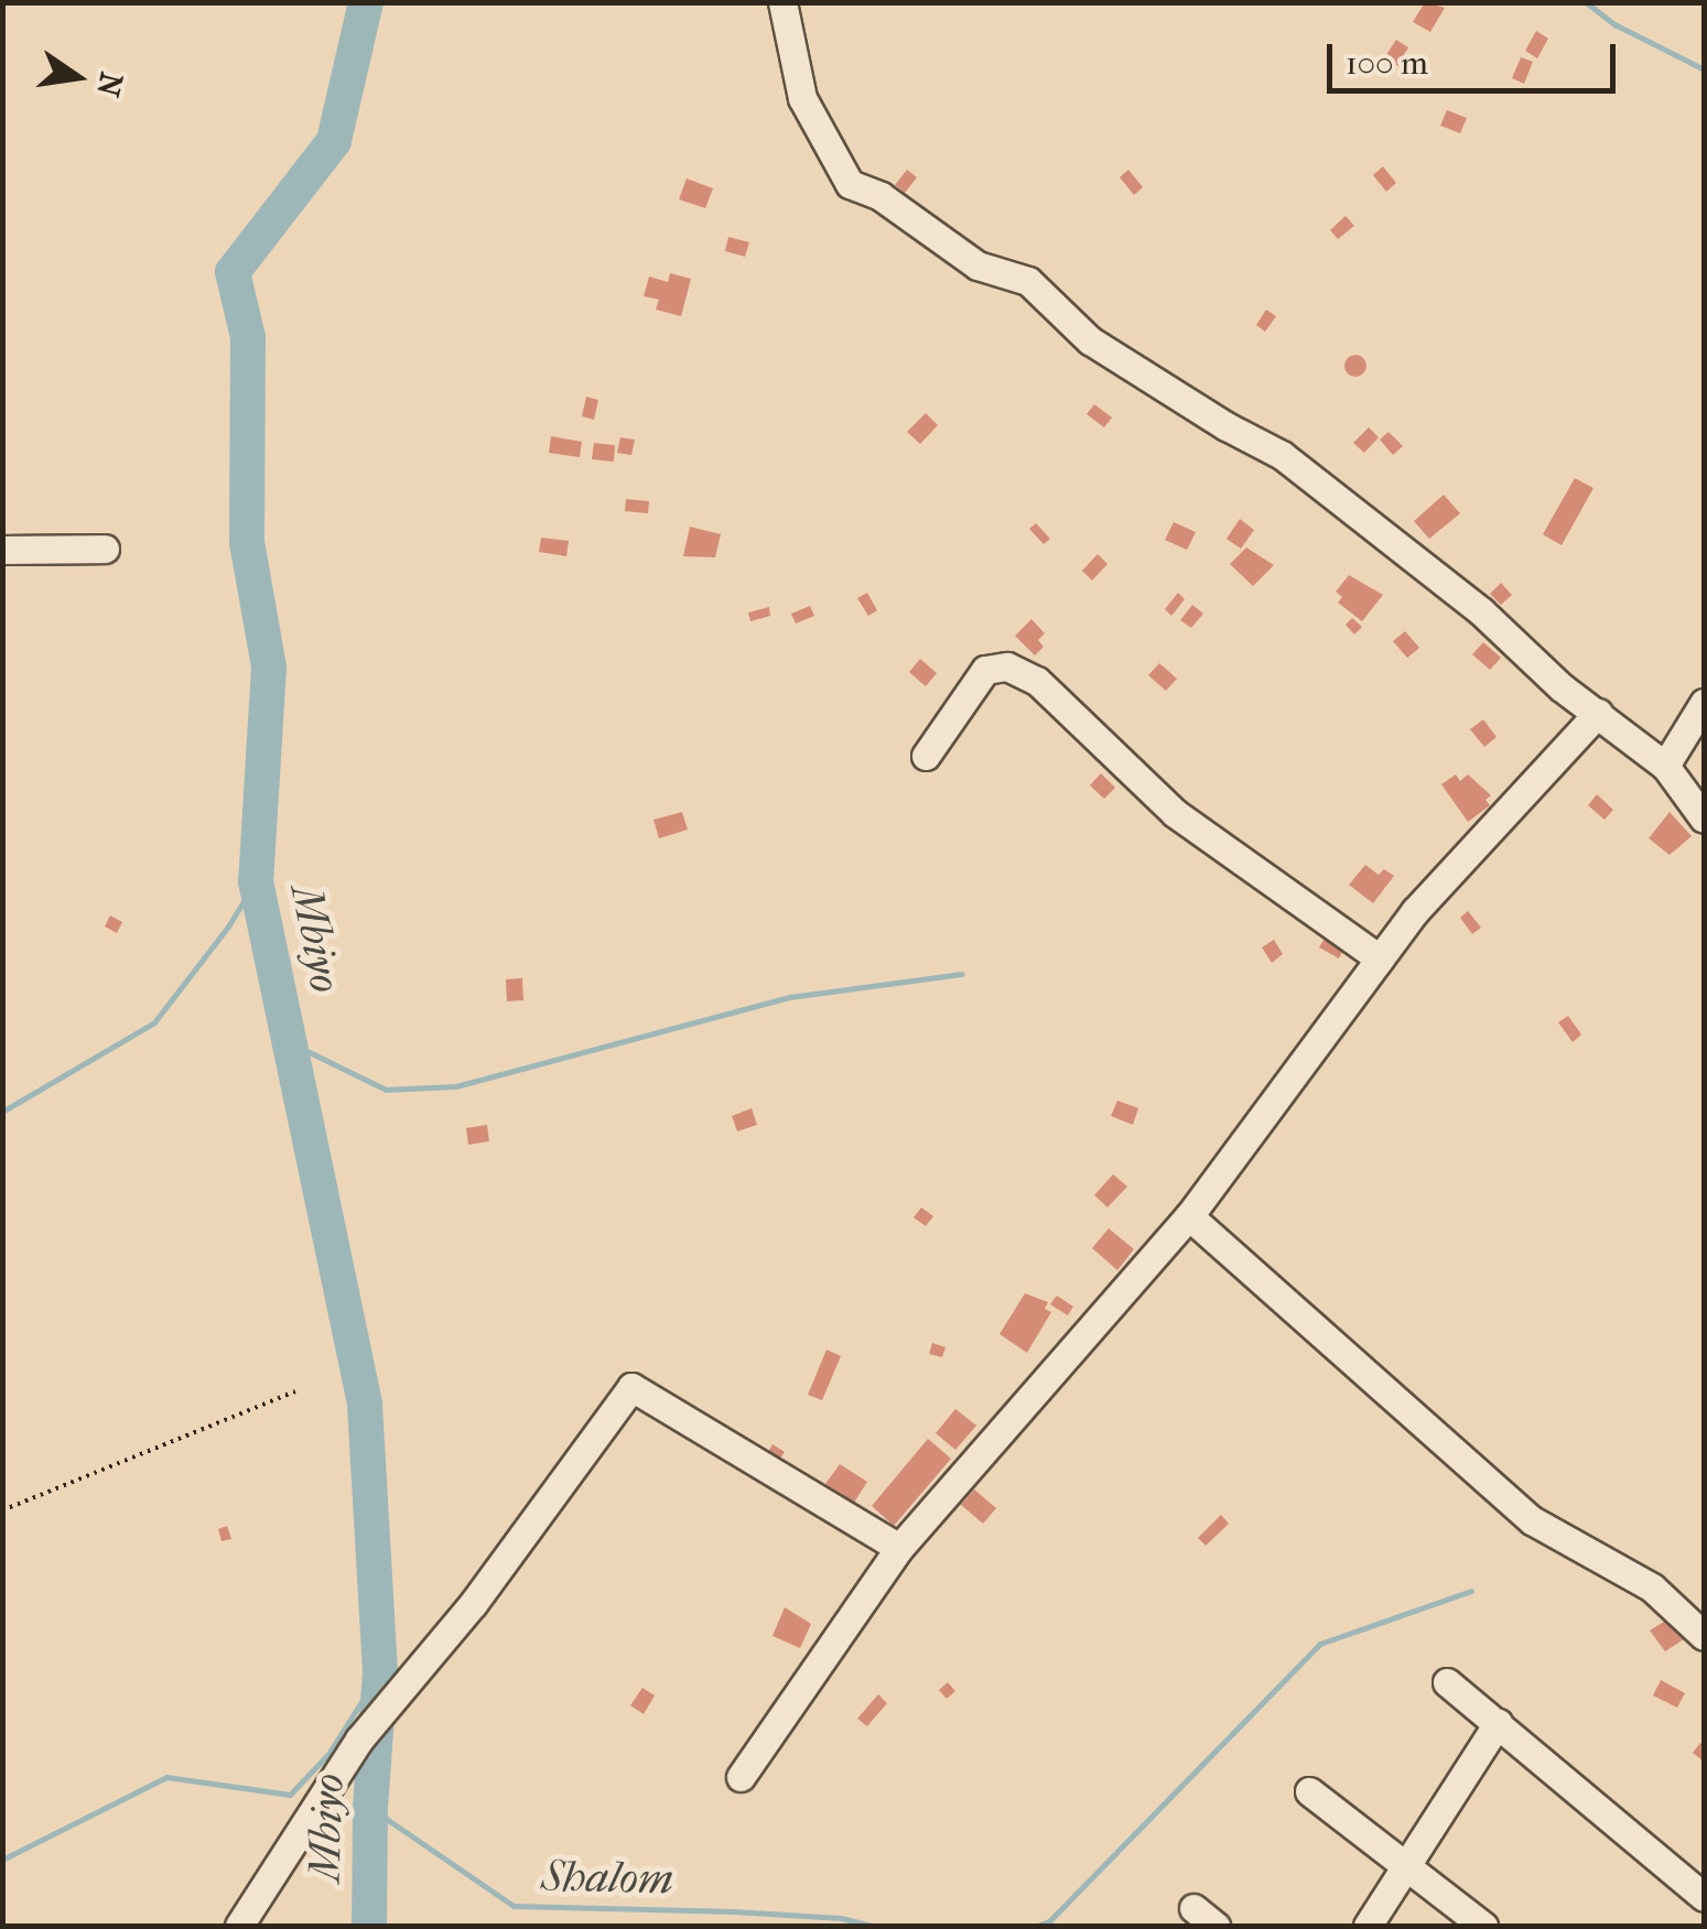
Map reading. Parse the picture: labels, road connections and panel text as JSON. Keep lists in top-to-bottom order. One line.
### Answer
{"water":["Mbiyo","Shalom"],"scale_bar":"100 m","north":"right"}
